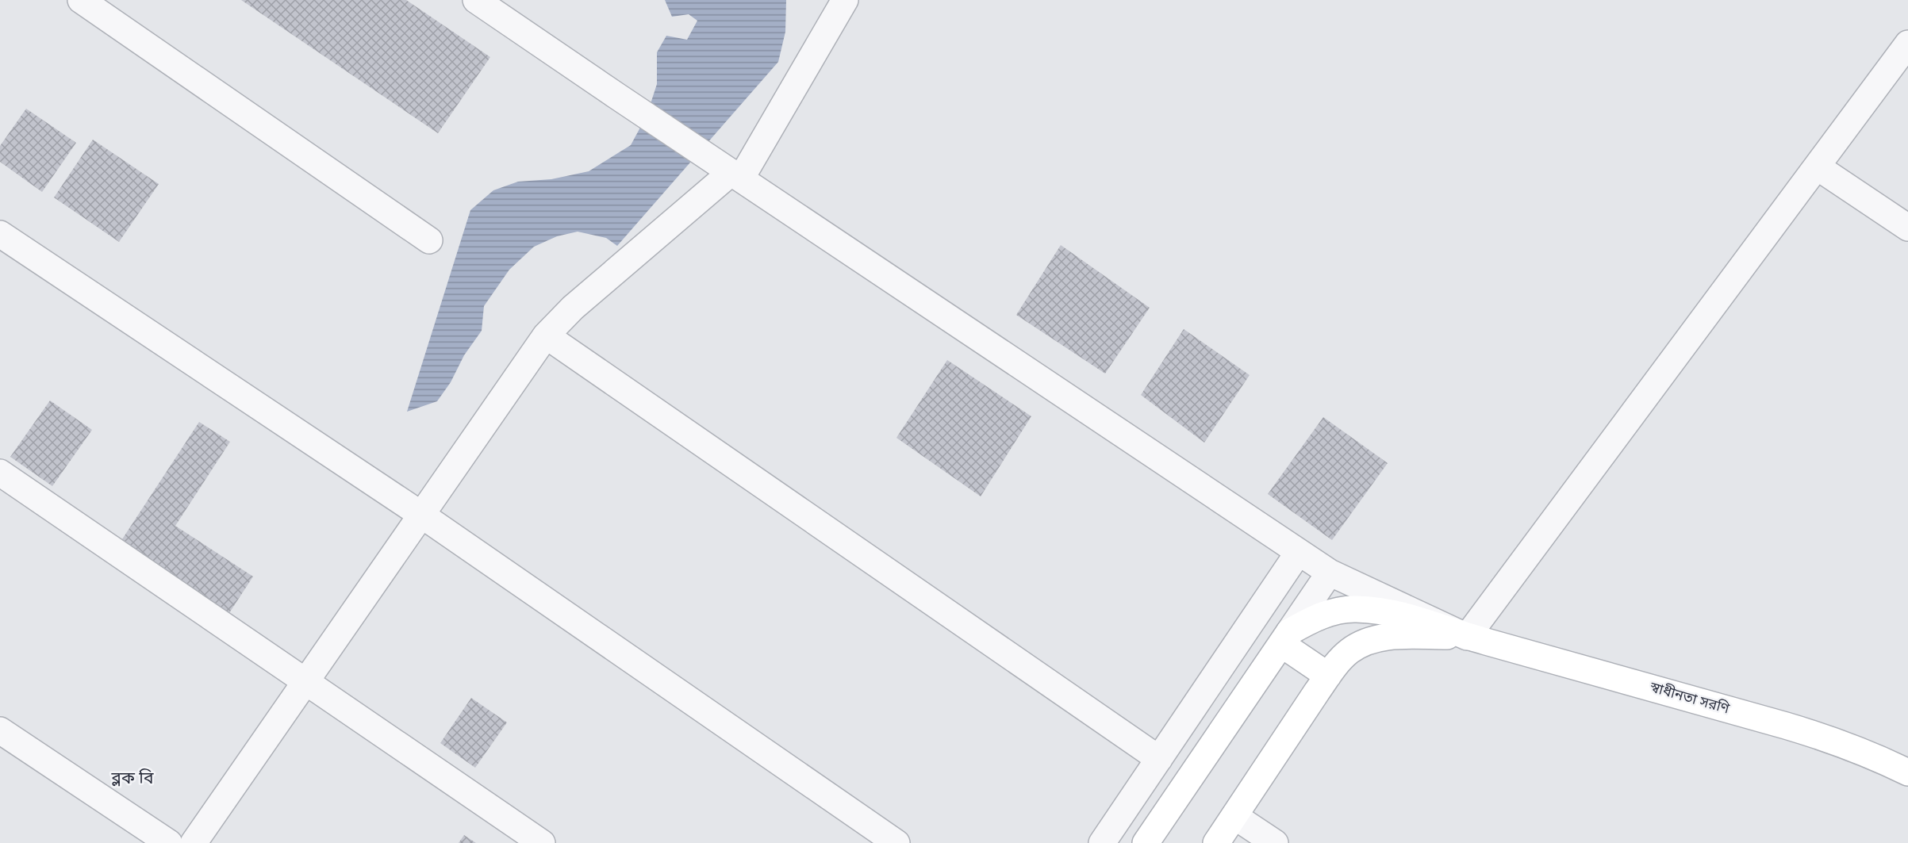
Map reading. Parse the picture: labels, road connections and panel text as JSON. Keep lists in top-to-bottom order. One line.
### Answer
{"streets":{"street":["স্বাধীনতা সরণি"]},"districts":["ব্লক বি"]}
